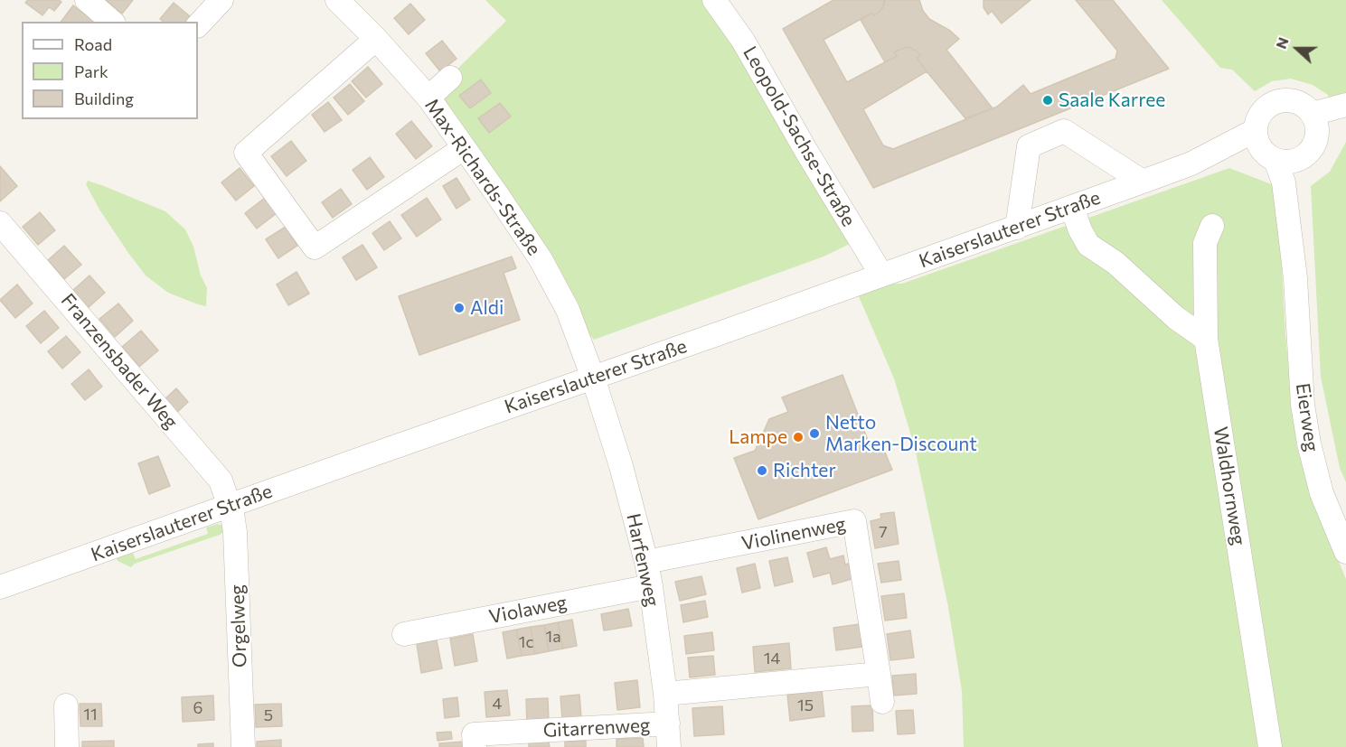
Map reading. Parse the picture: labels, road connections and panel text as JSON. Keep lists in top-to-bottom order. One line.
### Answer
{"streets":{"street":["Leopold-Sachse-Straße","Max-Richards-Straße","Kaiserslauterer Straße","Franzensbader Weg","Eierweg","Waldhornweg","Violinenweg","Harfenweg","Violaweg","Orgelweg","Gitarrenweg"]},"crossings":[["Leopold-Sachse-Straße","Kaiserslauterer Straße"],["Max-Richards-Straße","Kaiserslauterer Straße"],["Max-Richards-Straße","Harfenweg"],["Kaiserslauterer Straße","Franzensbader Weg"],["Kaiserslauterer Straße","Eierweg"],["Kaiserslauterer Straße","Harfenweg"],["Kaiserslauterer Straße","Orgelweg"],["Franzensbader Weg","Orgelweg"],["Violinenweg","Harfenweg"],["Harfenweg","Violaweg"],["Harfenweg","Gitarrenweg"]],"places":["Saale Karree","Aldi","Netto Marken-Discount","Lampe","Richter"],"house_numbers":["7","1a","1c","14","4","15","6","11","5"],"legend":["Road","Park","Building"],"north":"left"}
